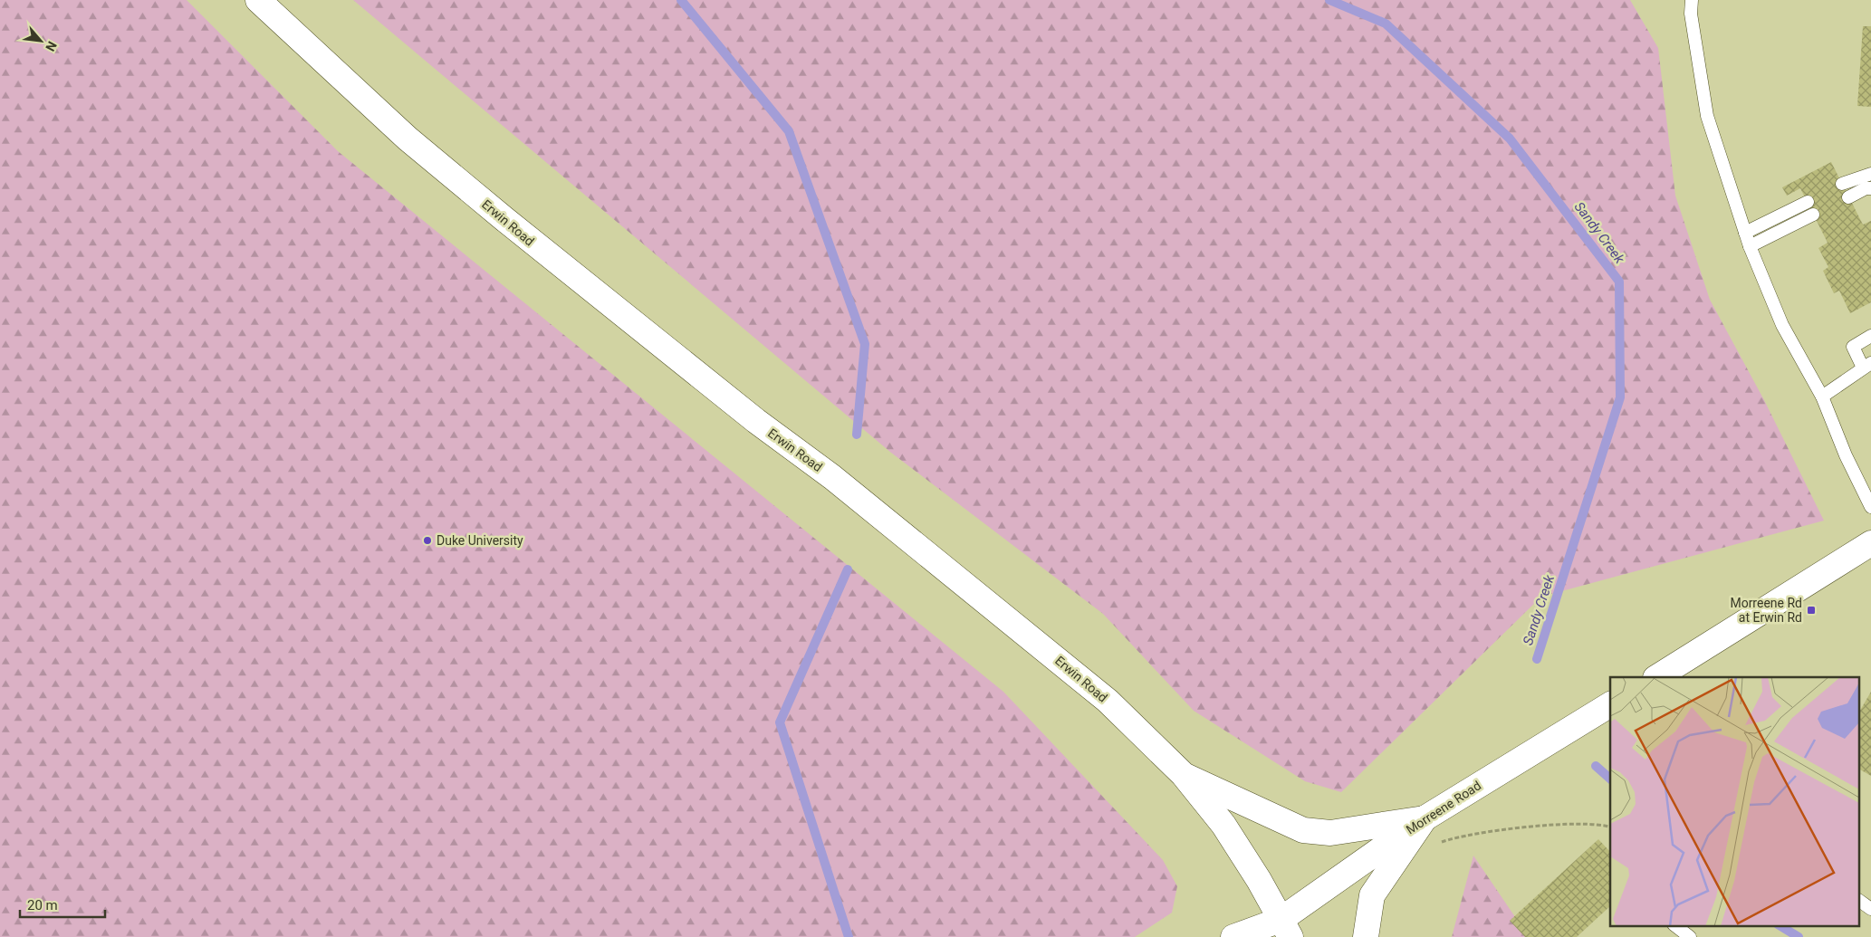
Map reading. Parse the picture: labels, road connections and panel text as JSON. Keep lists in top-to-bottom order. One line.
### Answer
{"streets":{"main road":["Erwin Road","Morreene Road"]},"crossings":[["Erwin Road","Morreene Road"]],"water":["Sandy Creek"],"places":{"other":["Duke University"],"transit":["Morreene Rd at Erwin Rd"]},"scale_bar":"20 m","north":"bottom right"}
